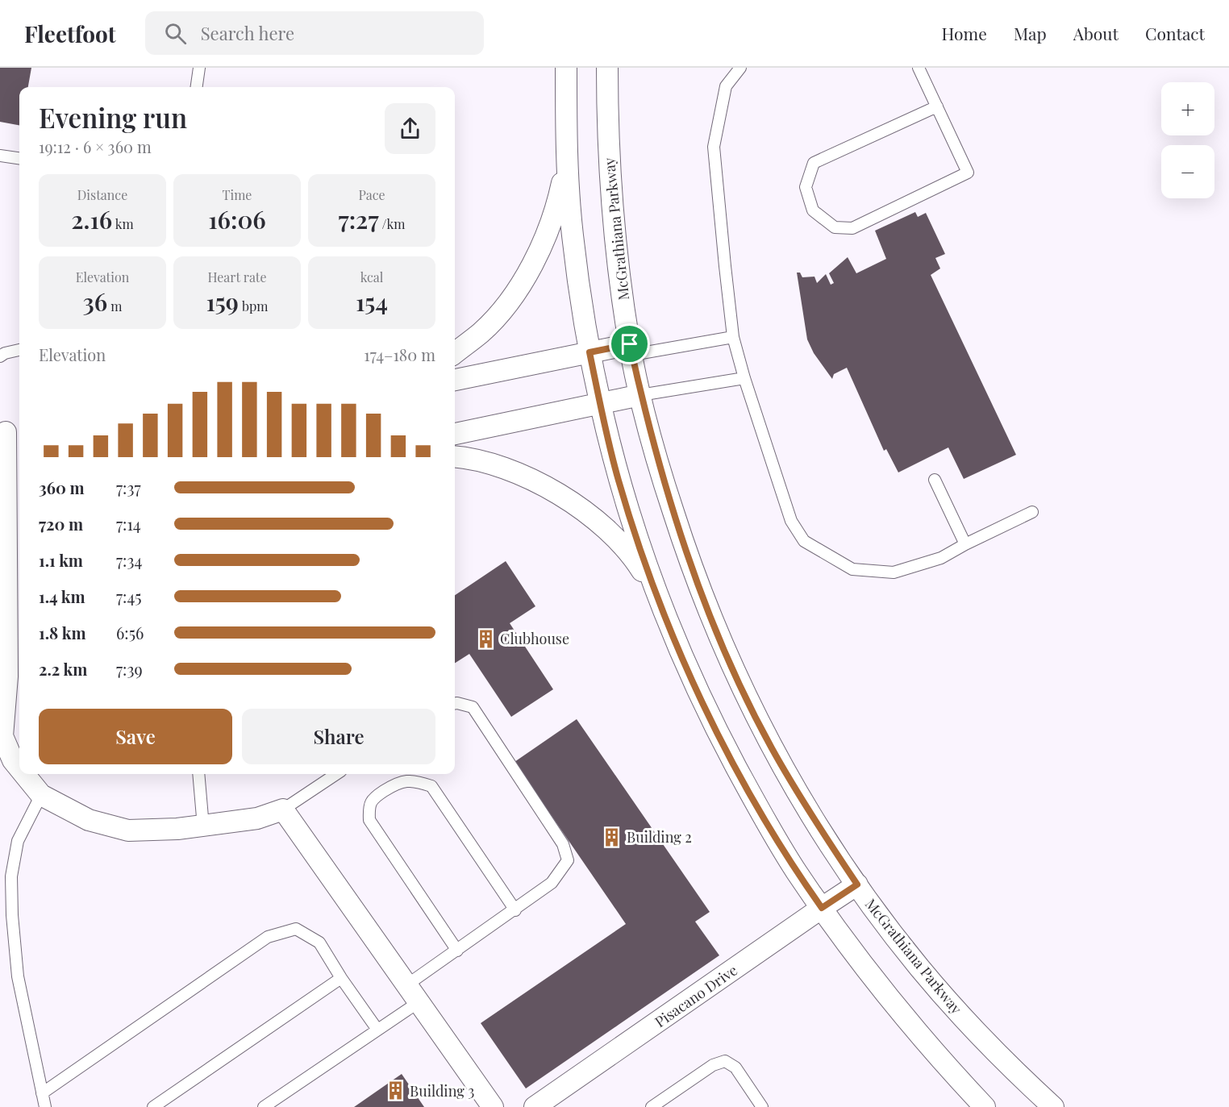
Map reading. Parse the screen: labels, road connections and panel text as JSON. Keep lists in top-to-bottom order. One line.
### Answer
{"streets":{"street":["McGrathiana Parkway","Pisacano Drive"]},"crossings":[["McGrathiana Parkway","Pisacano Drive"]],"places":{"building":["Clubhouse","Building 2","Building 3"]},"page":{"header":"Fleetfoot","search":"Search here","nav":["Home","Map","About","Contact"],"map_buttons":["+","−"],"heading":["Evening run","19:12 · 6 × 360 m"],"stats":[["Distance","2.16 km"],["Time","16:06"],["Pace","7:27 /km"],["Elevation","36 m"],["Heart rate","159 bpm"],["kcal","154"]],"chart":["Elevation","174–180 m"],"list":[{"name":"360 m","note":"7:37"},{"name":"720 m","note":"7:14"},{"name":"1.1 km","note":"7:34"},{"name":"1.4 km","note":"7:45"},{"name":"1.8 km","note":"6:56"},{"name":"2.2 km","note":"7:39"}],"buttons":["Save","Share"]}}
